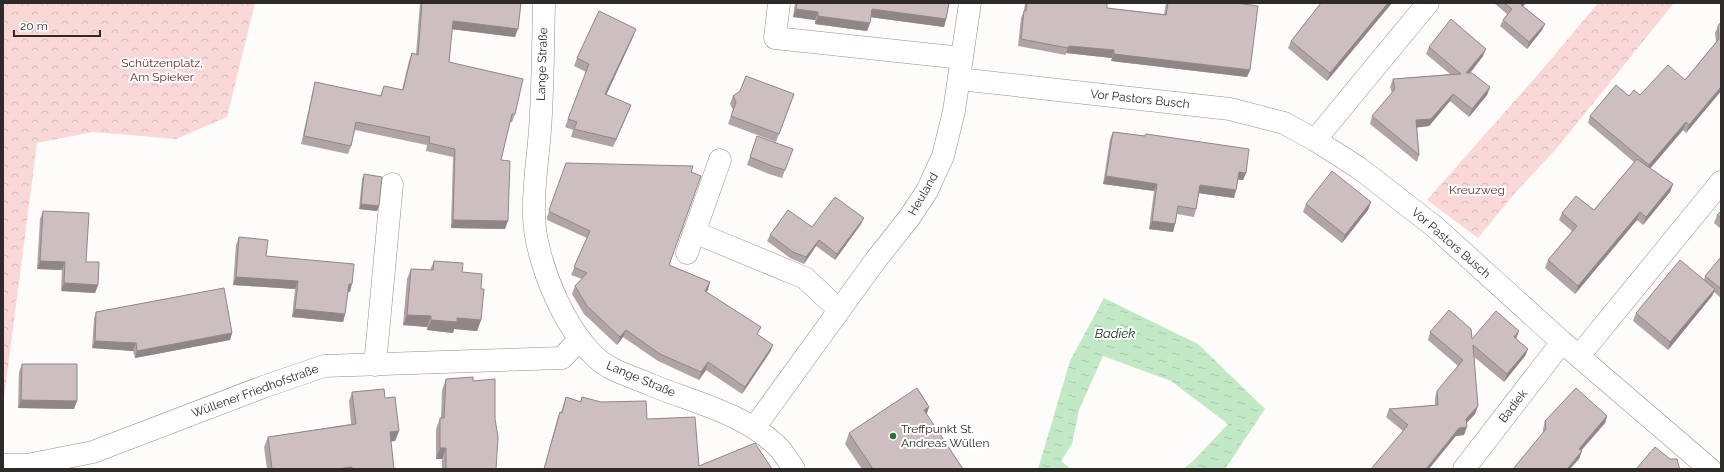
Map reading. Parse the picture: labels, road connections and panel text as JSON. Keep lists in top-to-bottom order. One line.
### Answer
{"streets":{"street":["Lange Straße","Vor Pastors Busch","Heuland","Wüllener Friedhofstraße","Badiek"]},"crossings":[["Lange Straße","Heuland"],["Lange Straße","Wüllener Friedhofstraße"],["Vor Pastors Busch","Heuland"],["Vor Pastors Busch","Badiek"]],"water":["Badiek"],"parks":["Schützenplatz, Am Spieker","Kreuzweg"],"places":["Treffpunkt St. Andreas Wüllen"],"scale_bar":"20 m"}
